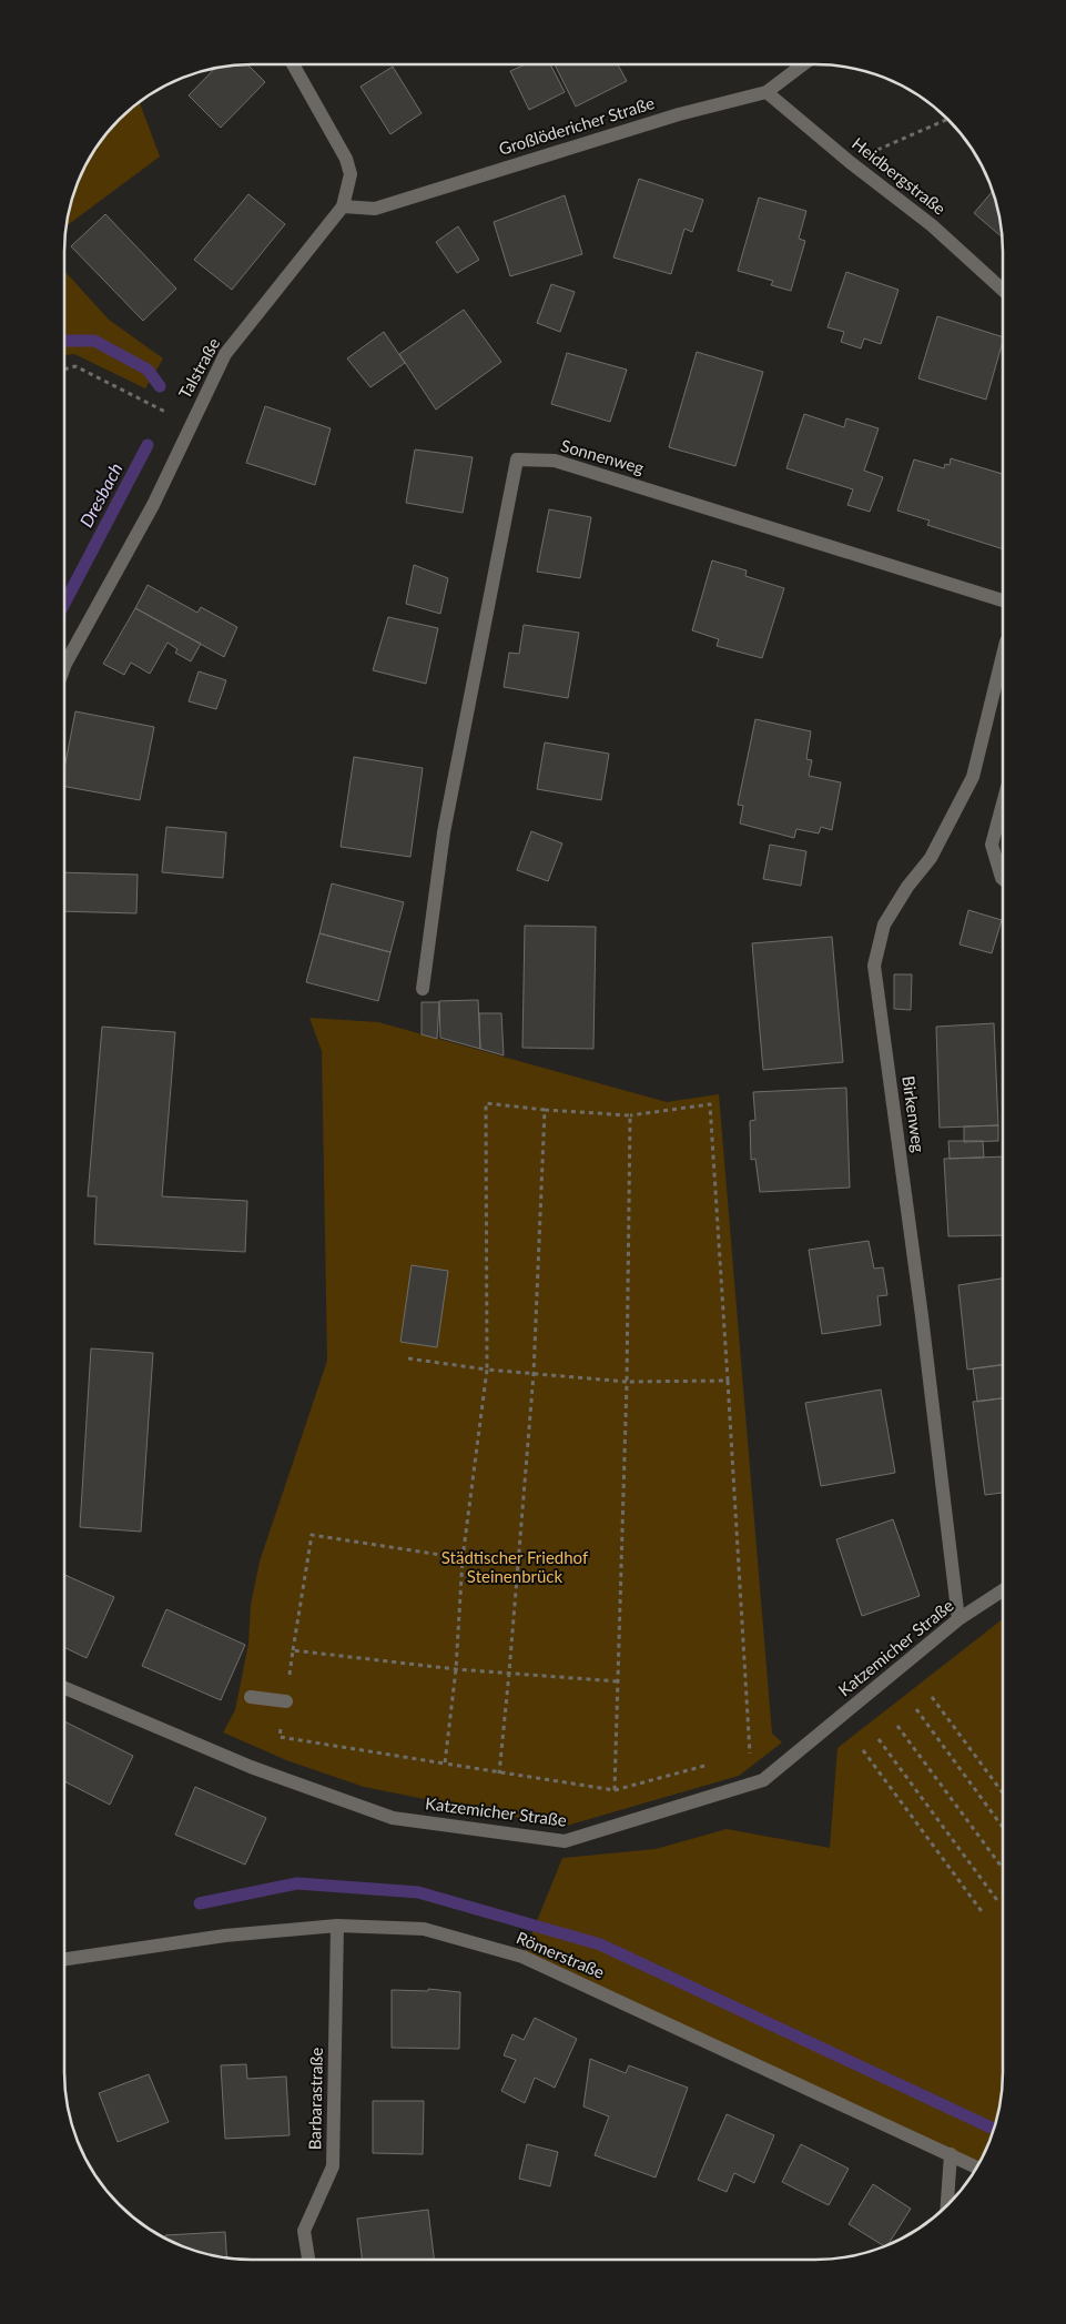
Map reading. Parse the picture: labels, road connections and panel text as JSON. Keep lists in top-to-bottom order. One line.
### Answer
{"streets":{"street":["Großlödericher Straße","Heidbergstraße","Talstraße","Sonnenweg","Birkenweg","Katzemicher Straße","Römerstraße","Barbarastraße"]},"crossings":[["Großlödericher Straße","Heidbergstraße"],["Großlödericher Straße","Talstraße"],["Birkenweg","Katzemicher Straße"],["Römerstraße","Barbarastraße"]],"water":["Dresbach"],"parks":["Städtischer Friedhof Steinenbrück"]}
